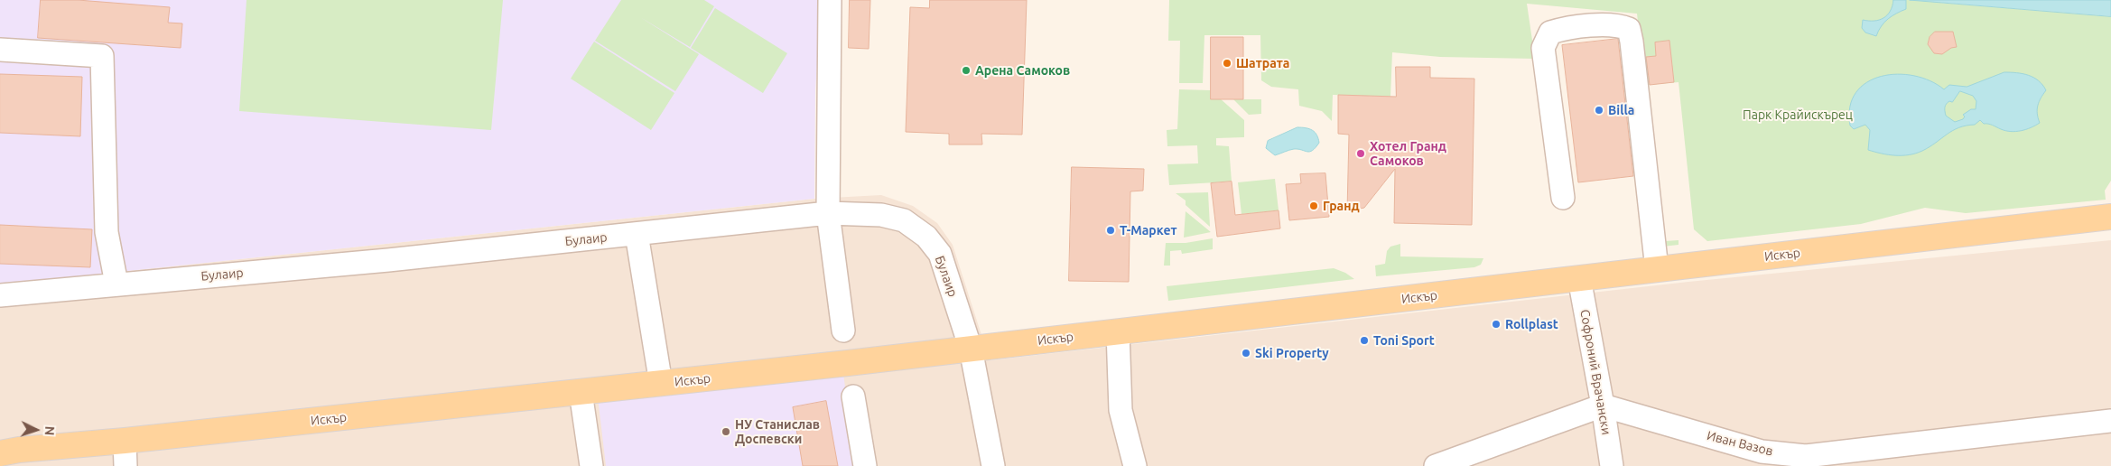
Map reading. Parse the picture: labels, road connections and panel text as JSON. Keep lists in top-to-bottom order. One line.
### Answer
{"streets":{"main road":["Искър"],"street":["Булаир","Софроний Врачански","Иван Вазов"]},"crossings":[["Булаир","Искър"],["Искър","Софроний Врачански"],["Софроний Врачански","Иван Вазов"]],"parks":["Парк Крайискърец"],"places":["Шатрата","Арена Самоков","Billa","Хотел Гранд Самоков","Гранд","Т-Маркет","Rollplast","Toni Sport","Ski Property","НУ Станислав Доспевски"],"north":"right"}
